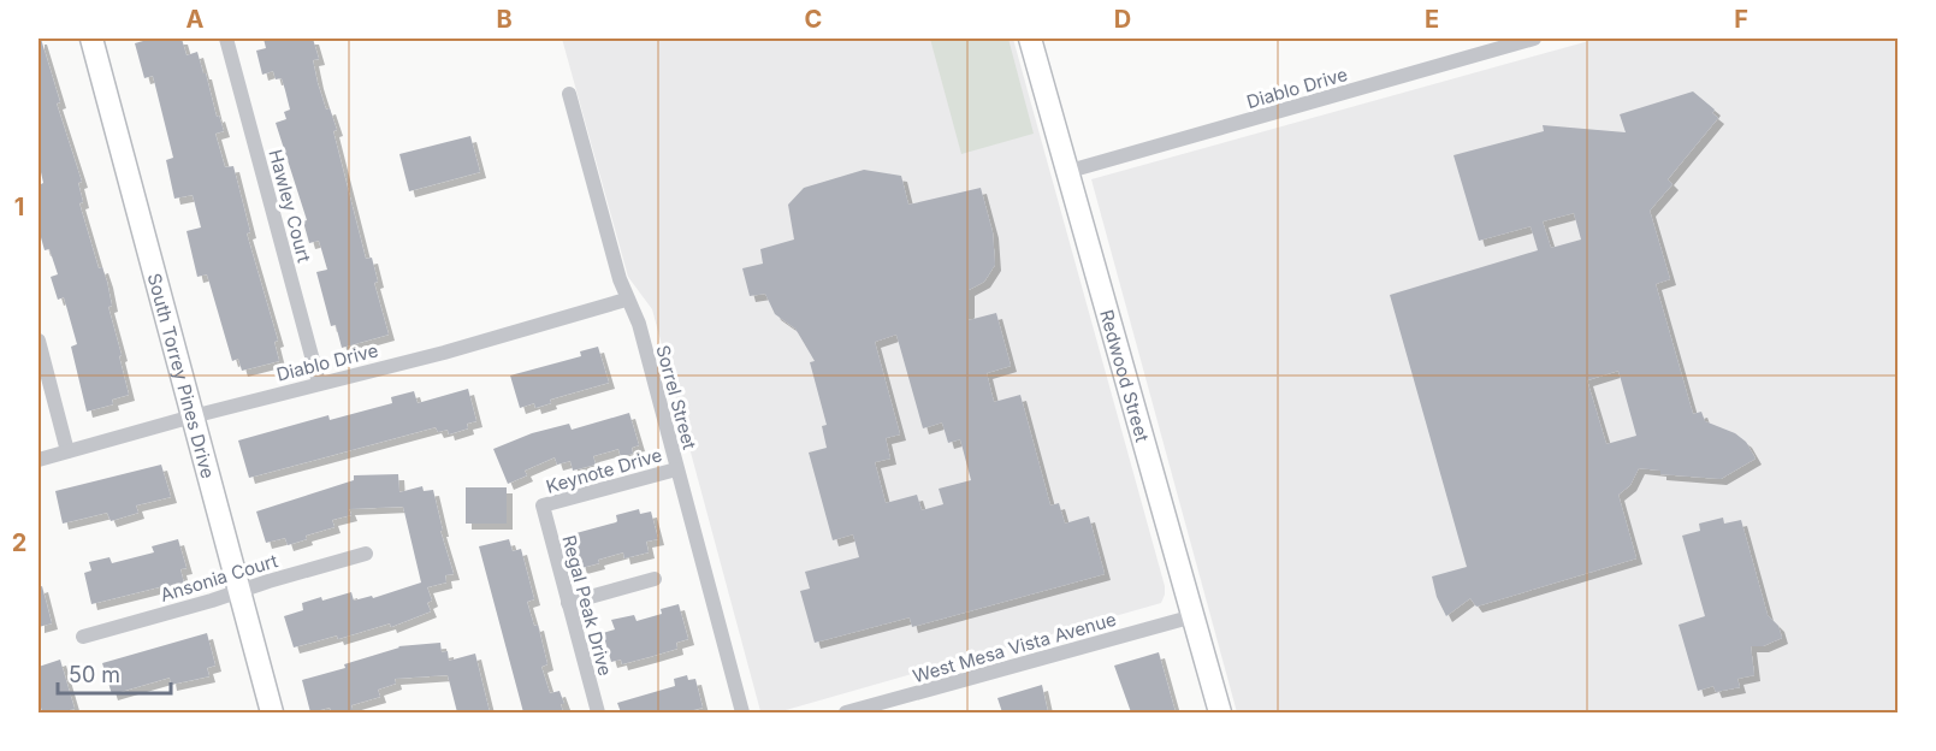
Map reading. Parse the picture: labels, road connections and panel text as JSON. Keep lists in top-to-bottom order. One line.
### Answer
{"streets":{"street":["Diablo Drive","Hawley Court","South Torrey Pines Drive","Redwood Street","Sorrel Street","Keynote Drive","Ansonia Court","Regal Peak Drive","West Mesa Vista Avenue"]},"crossings":[["Diablo Drive","Hawley Court"],["Diablo Drive","South Torrey Pines Drive"],["Diablo Drive","Redwood Street"],["Diablo Drive","Sorrel Street"],["South Torrey Pines Drive","Ansonia Court"],["Redwood Street","West Mesa Vista Avenue"],["Sorrel Street","Keynote Drive"],["Keynote Drive","Regal Peak Drive"]],"scale_bar":"50 m","grid":{"columns":["A","B","C","D","E","F"],"rows":["1","2"]}}
